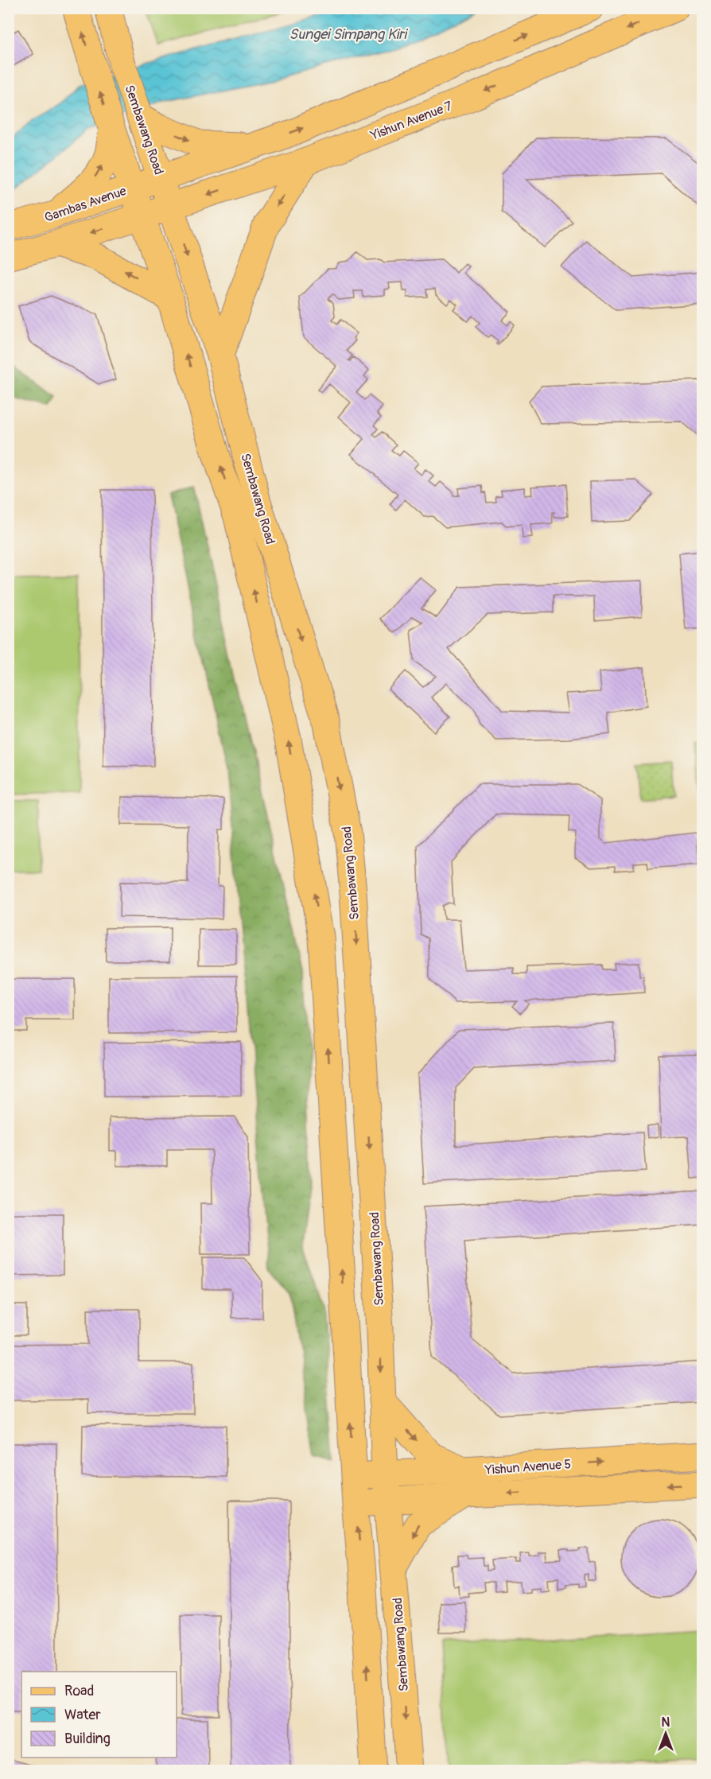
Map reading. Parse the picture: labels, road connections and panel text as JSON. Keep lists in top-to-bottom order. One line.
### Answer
{"streets":{"main road":["Yishun Avenue 7","Sembawang Road","Gambas Avenue","Yishun Avenue 5"]},"crossings":[["Yishun Avenue 7","Sembawang Road"],["Sembawang Road","Gambas Avenue"],["Sembawang Road","Yishun Avenue 5"]],"water":["Sungei Simpang Kiri"],"legend":["Road","Water","Building"],"north":"top"}
